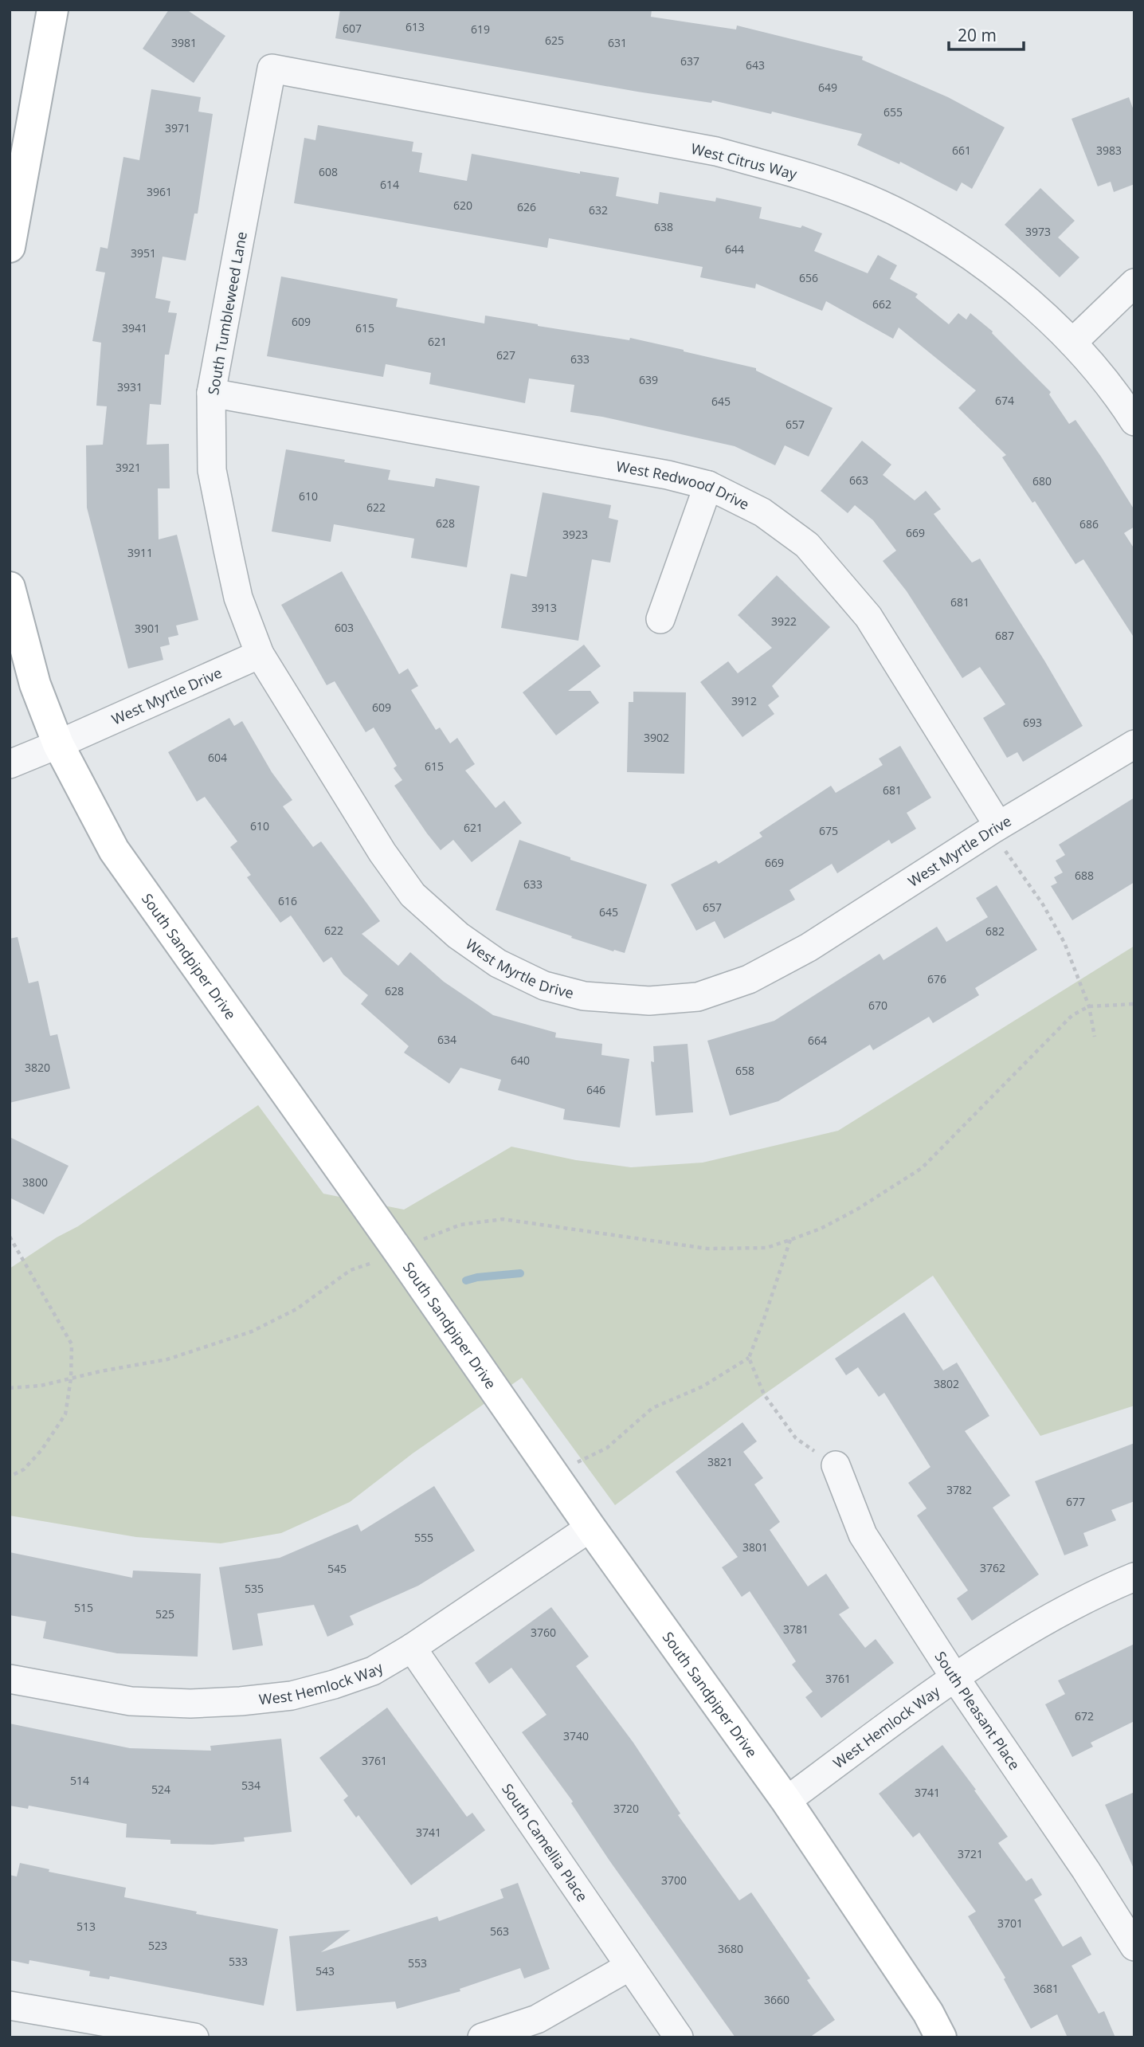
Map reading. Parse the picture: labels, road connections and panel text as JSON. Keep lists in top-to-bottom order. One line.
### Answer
{"streets":{"street":["West Citrus Way","South Tumbleweed Lane","West Redwood Drive","West Myrtle Drive","South Sandpiper Drive","West Hemlock Way","South Pleasant Place","South Camellia Place"]},"crossings":[["West Citrus Way","South Tumbleweed Lane"],["South Tumbleweed Lane","West Redwood Drive"],["South Tumbleweed Lane","West Myrtle Drive"],["West Redwood Drive","West Myrtle Drive"],["West Myrtle Drive","South Sandpiper Drive"],["South Sandpiper Drive","West Hemlock Way"],["West Hemlock Way","South Pleasant Place"],["West Hemlock Way","South Camellia Place"]],"house_numbers":["613","607","619","625","3981","631","637","643","649","655","3971","661","3983","608","614","3961","620","626","632","638","3973","644","3951","656","662","609","3941","615","621","627","633","639","3931","674","645","657","3921","663","680","610","622","628","686","669","3923","3911","681","3913","3922","603","3901","687","3912","609","693","3902","604","615","681","610","621","675","669","688","633","616","657","645","622","682","676","628","670","634","664","640","3820","658","646","3800","3802","3821","3782","677","555","3801","3762","545","535","515","525","3781","3760","3761","672","3740","3761","514","534","524","3741","3720","3741","3721","3700","3701","513","563","523","3680","533","553","543","3681","3660"],"scale_bar":"20 m"}
